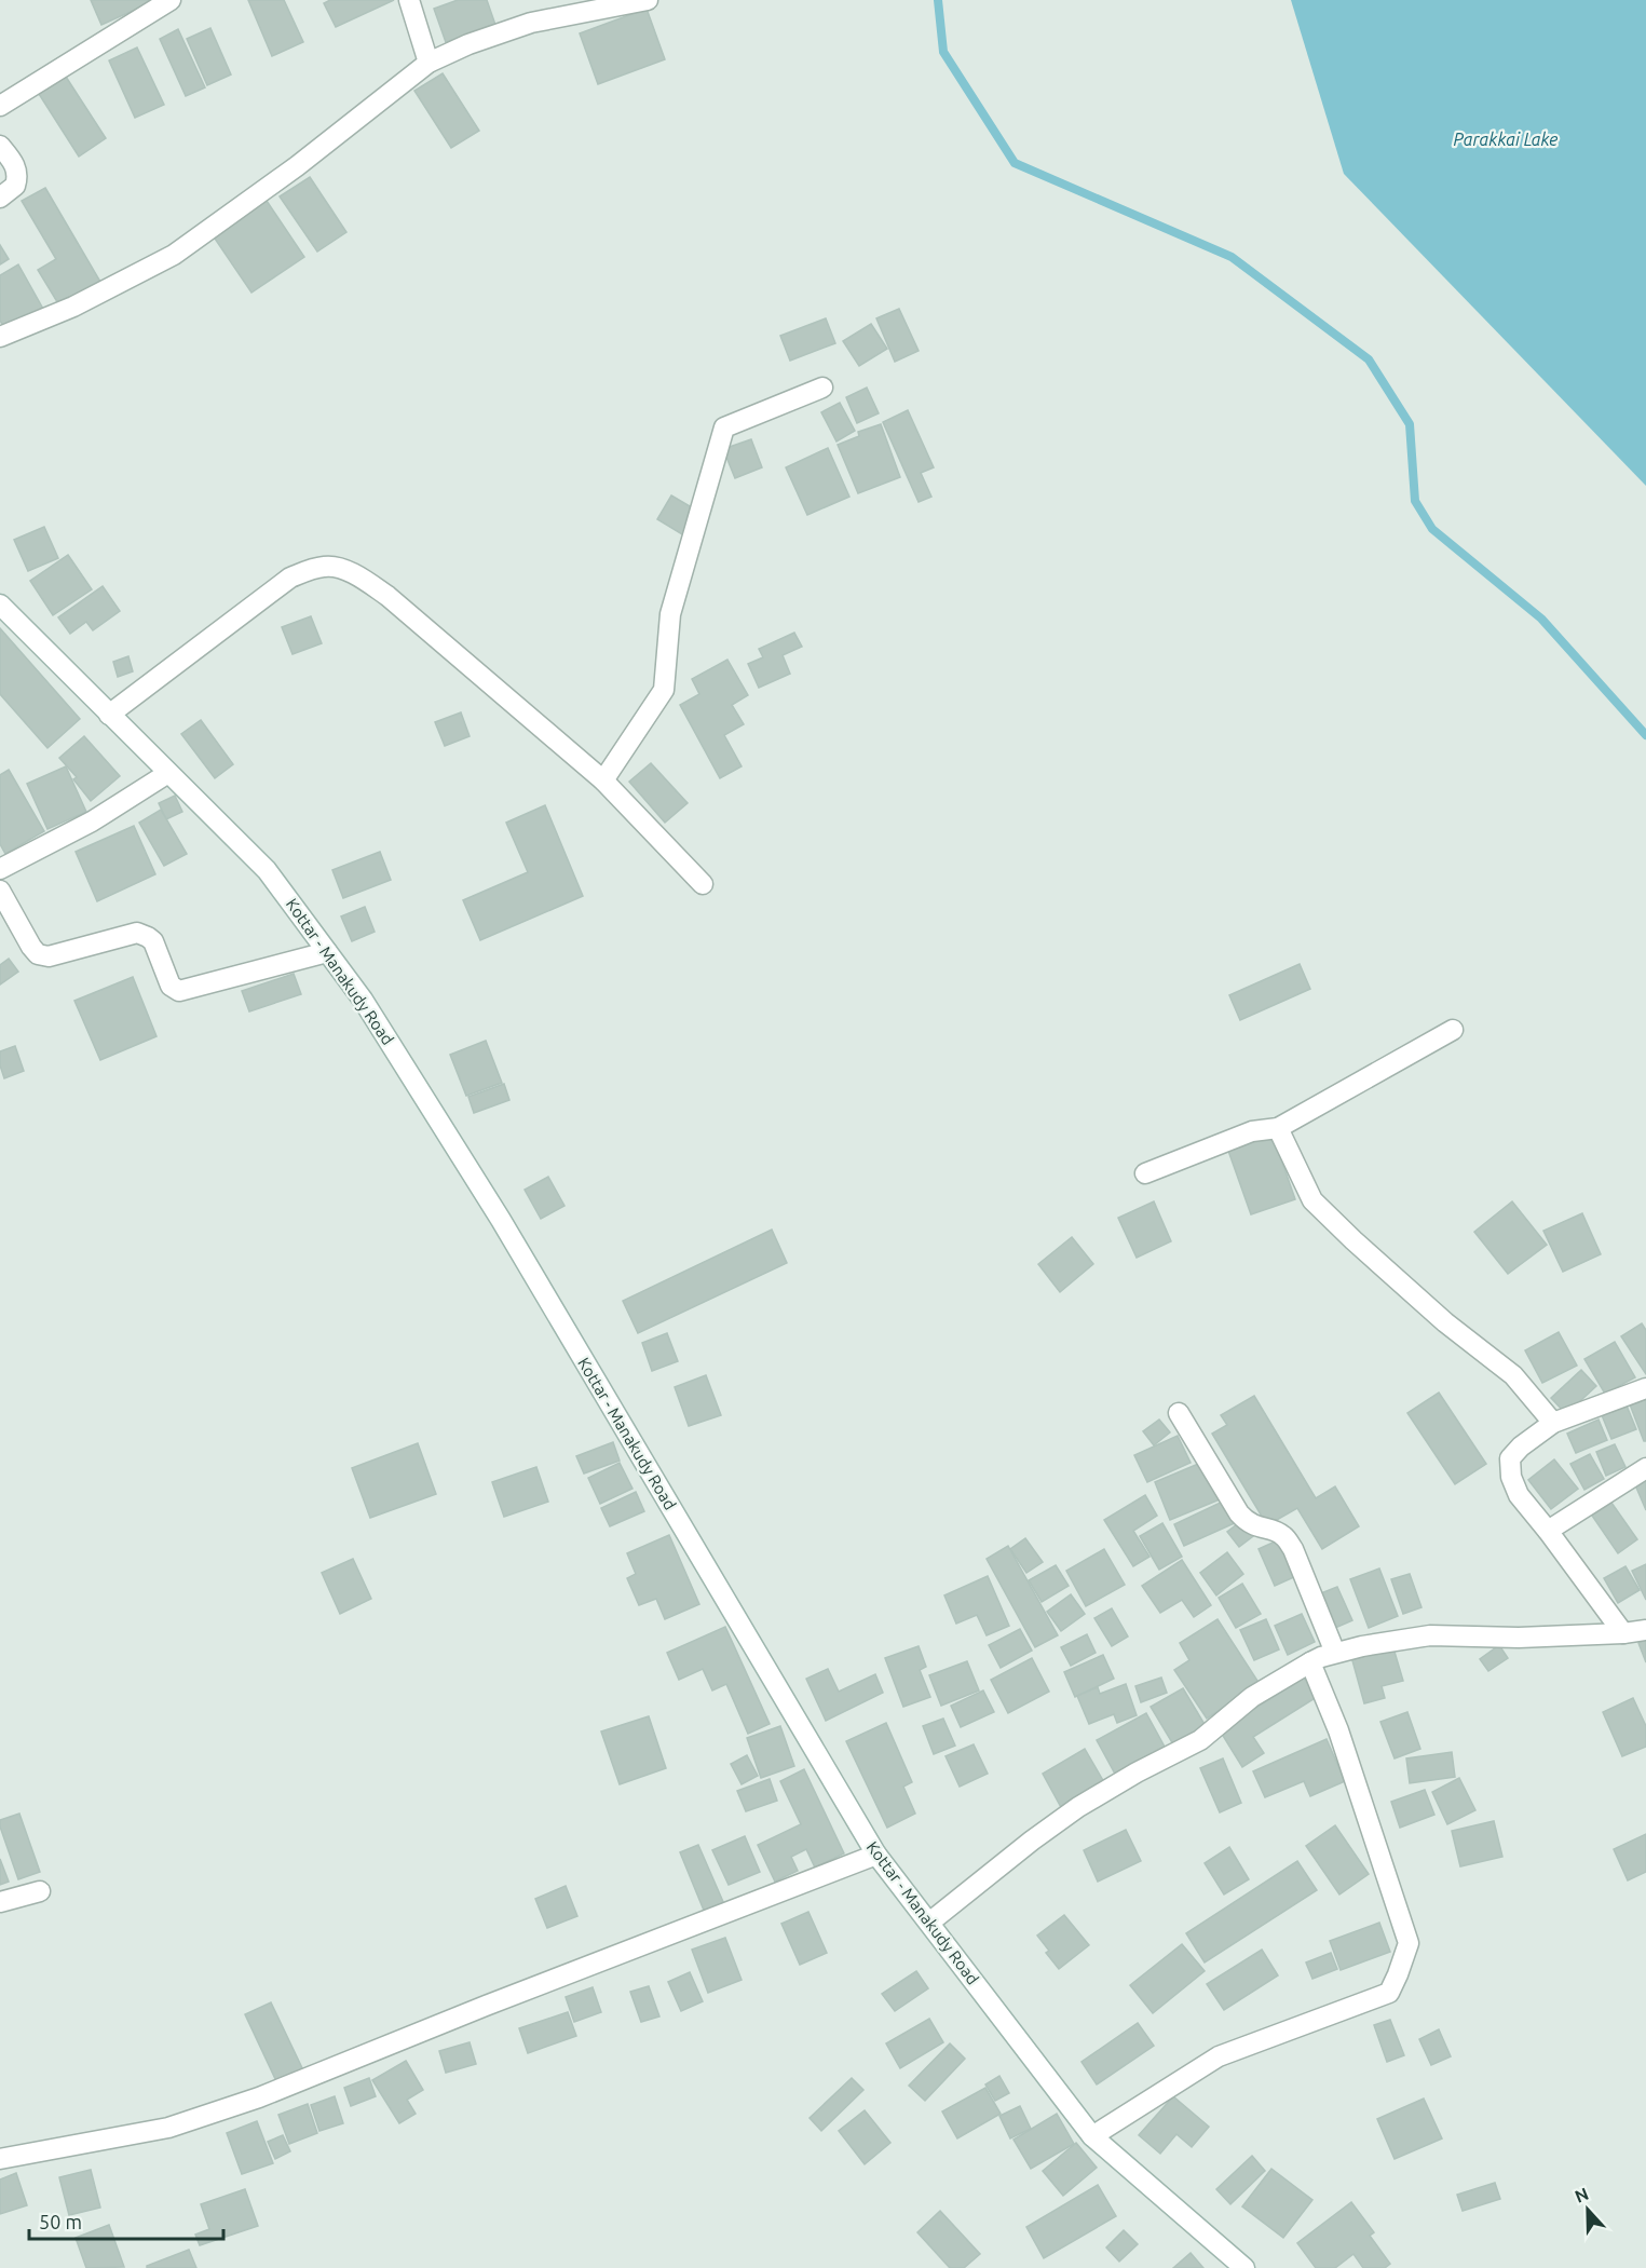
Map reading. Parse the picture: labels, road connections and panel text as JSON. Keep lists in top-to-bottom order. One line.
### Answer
{"streets":{"street":["Kottar - Manakudy Road"]},"water":["Parakkai Lake"],"scale_bar":"50 m","north":"top"}
